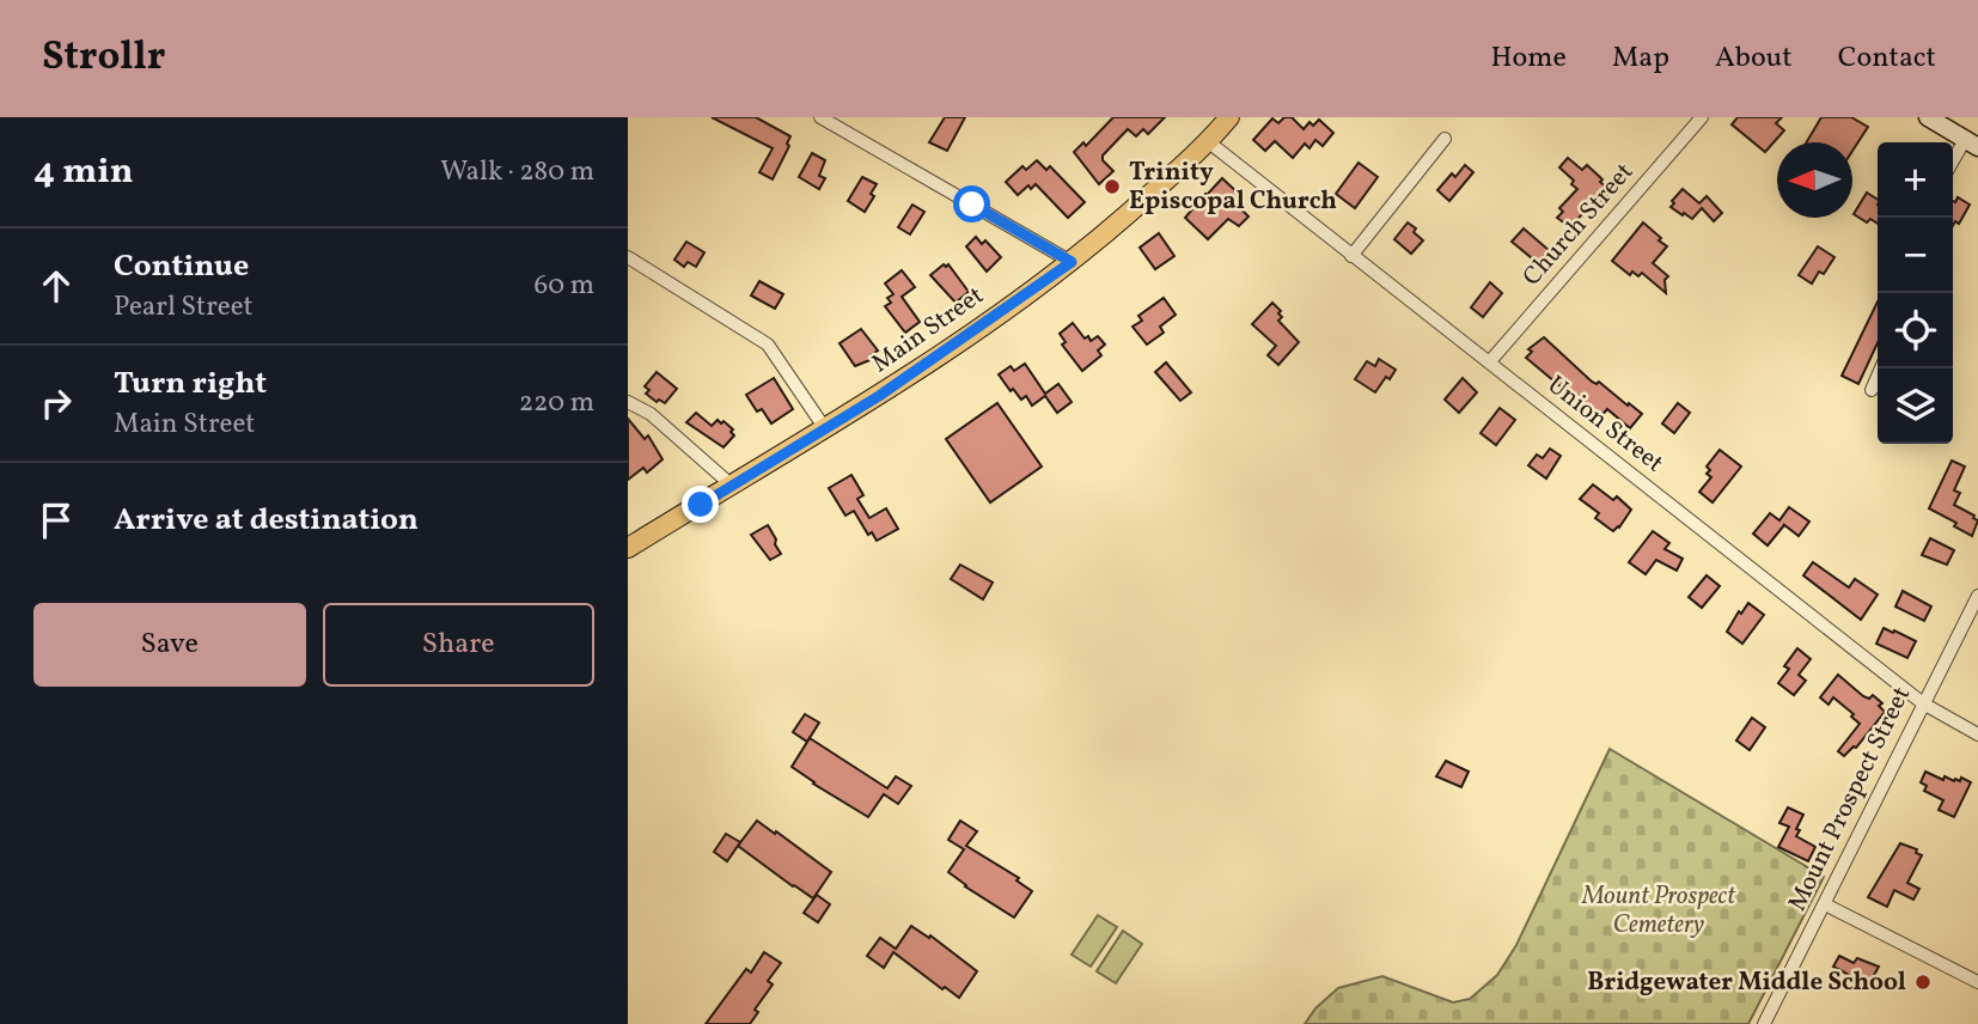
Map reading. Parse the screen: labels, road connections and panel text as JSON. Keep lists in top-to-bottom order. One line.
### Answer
{"streets":{"main road":["Main Street"],"street":["Church Street","Union Street","Mount Prospect Street"]},"crossings":[["Church Street","Union Street"],["Main Street","Union Street"],["Union Street","Mount Prospect Street"]],"parks":["Mount Prospect Cemetery"],"places":["Trinity Episcopal Church","Bridgewater Middle School"],"north":"left","page":{"header":"Strollr","nav":["Home","Map","About","Contact"],"heading":["4 min","Walk · 280 m"],"map_buttons":["+","−"],"list":[["Continue","Pearl Street","60 m"],["Turn right","Main Street","220 m"],"Arrive at destination"],"buttons":["Save","Share"]}}
